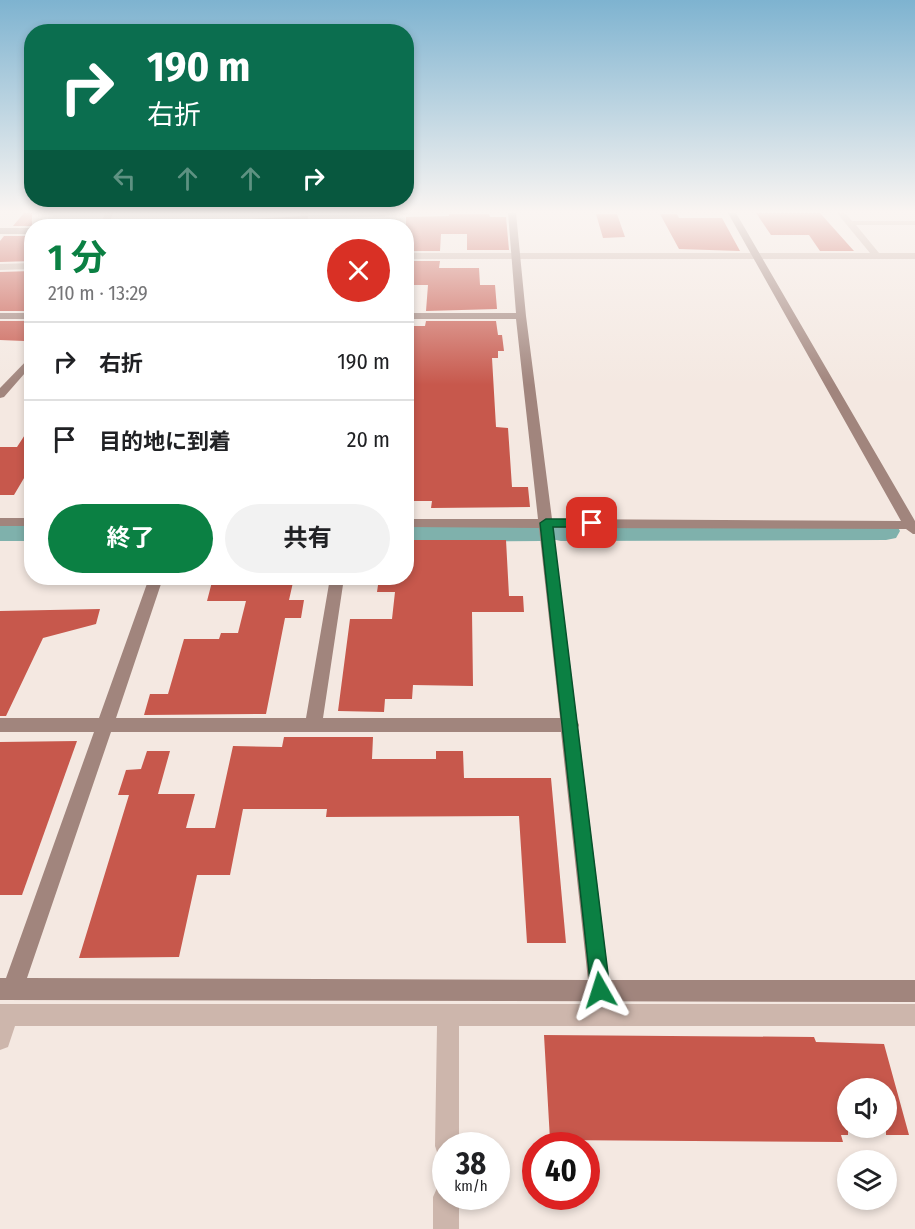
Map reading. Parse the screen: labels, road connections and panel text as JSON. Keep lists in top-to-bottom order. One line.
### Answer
{"page":{"turn":["190 m","右折"],"heading":["1 分","210 m · 13:29"],"list":[{"name":"右折","value":"190 m"},{"name":"目的地に到着","value":"20 m"}],"buttons":["終了","共有"],"speed":"38 km/h","limit":"40"}}
